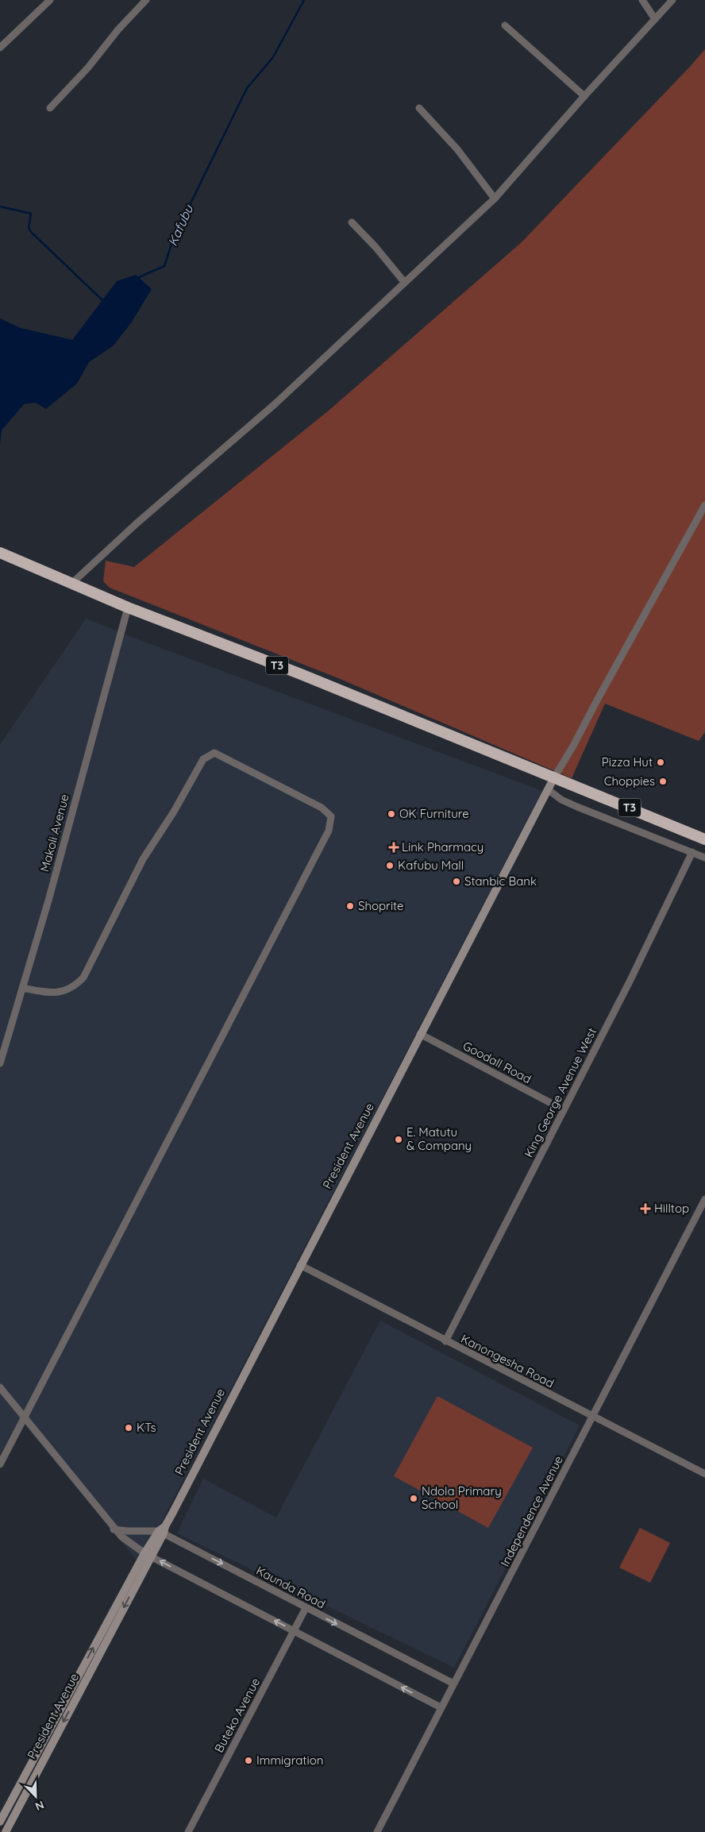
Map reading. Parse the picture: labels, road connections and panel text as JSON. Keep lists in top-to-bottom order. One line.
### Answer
{"streets":{"highway":["T3"],"main road":["President Avenue"],"street":["Makoli Avenue","Goodall Road","King George Avenue West","Kanongesha Road","Independence Avenue","Kaunda Road","Buteko Avenue"]},"crossings":[["T3","Makoli Avenue"],["T3","President Avenue"],["Goodall Road","King George Avenue West"],["Goodall Road","President Avenue"],["King George Avenue West","Kanongesha Road"],["President Avenue","Kanongesha Road"],["President Avenue","Kaunda Road"],["Kanongesha Road","Independence Avenue"],["Independence Avenue","Kaunda Road"],["Kaunda Road","Buteko Avenue"]],"water":["Kafubu"],"places":{"other":["Pizza Hut","Choppies","OK Furniture","Kafubu Mall","Stanbic Bank","Shoprite","E. Matutu & Company","KTs","Ndola Primary School","Immigration"],"health":["Link Pharmacy","Hilltop"]},"north":"bottom right"}
